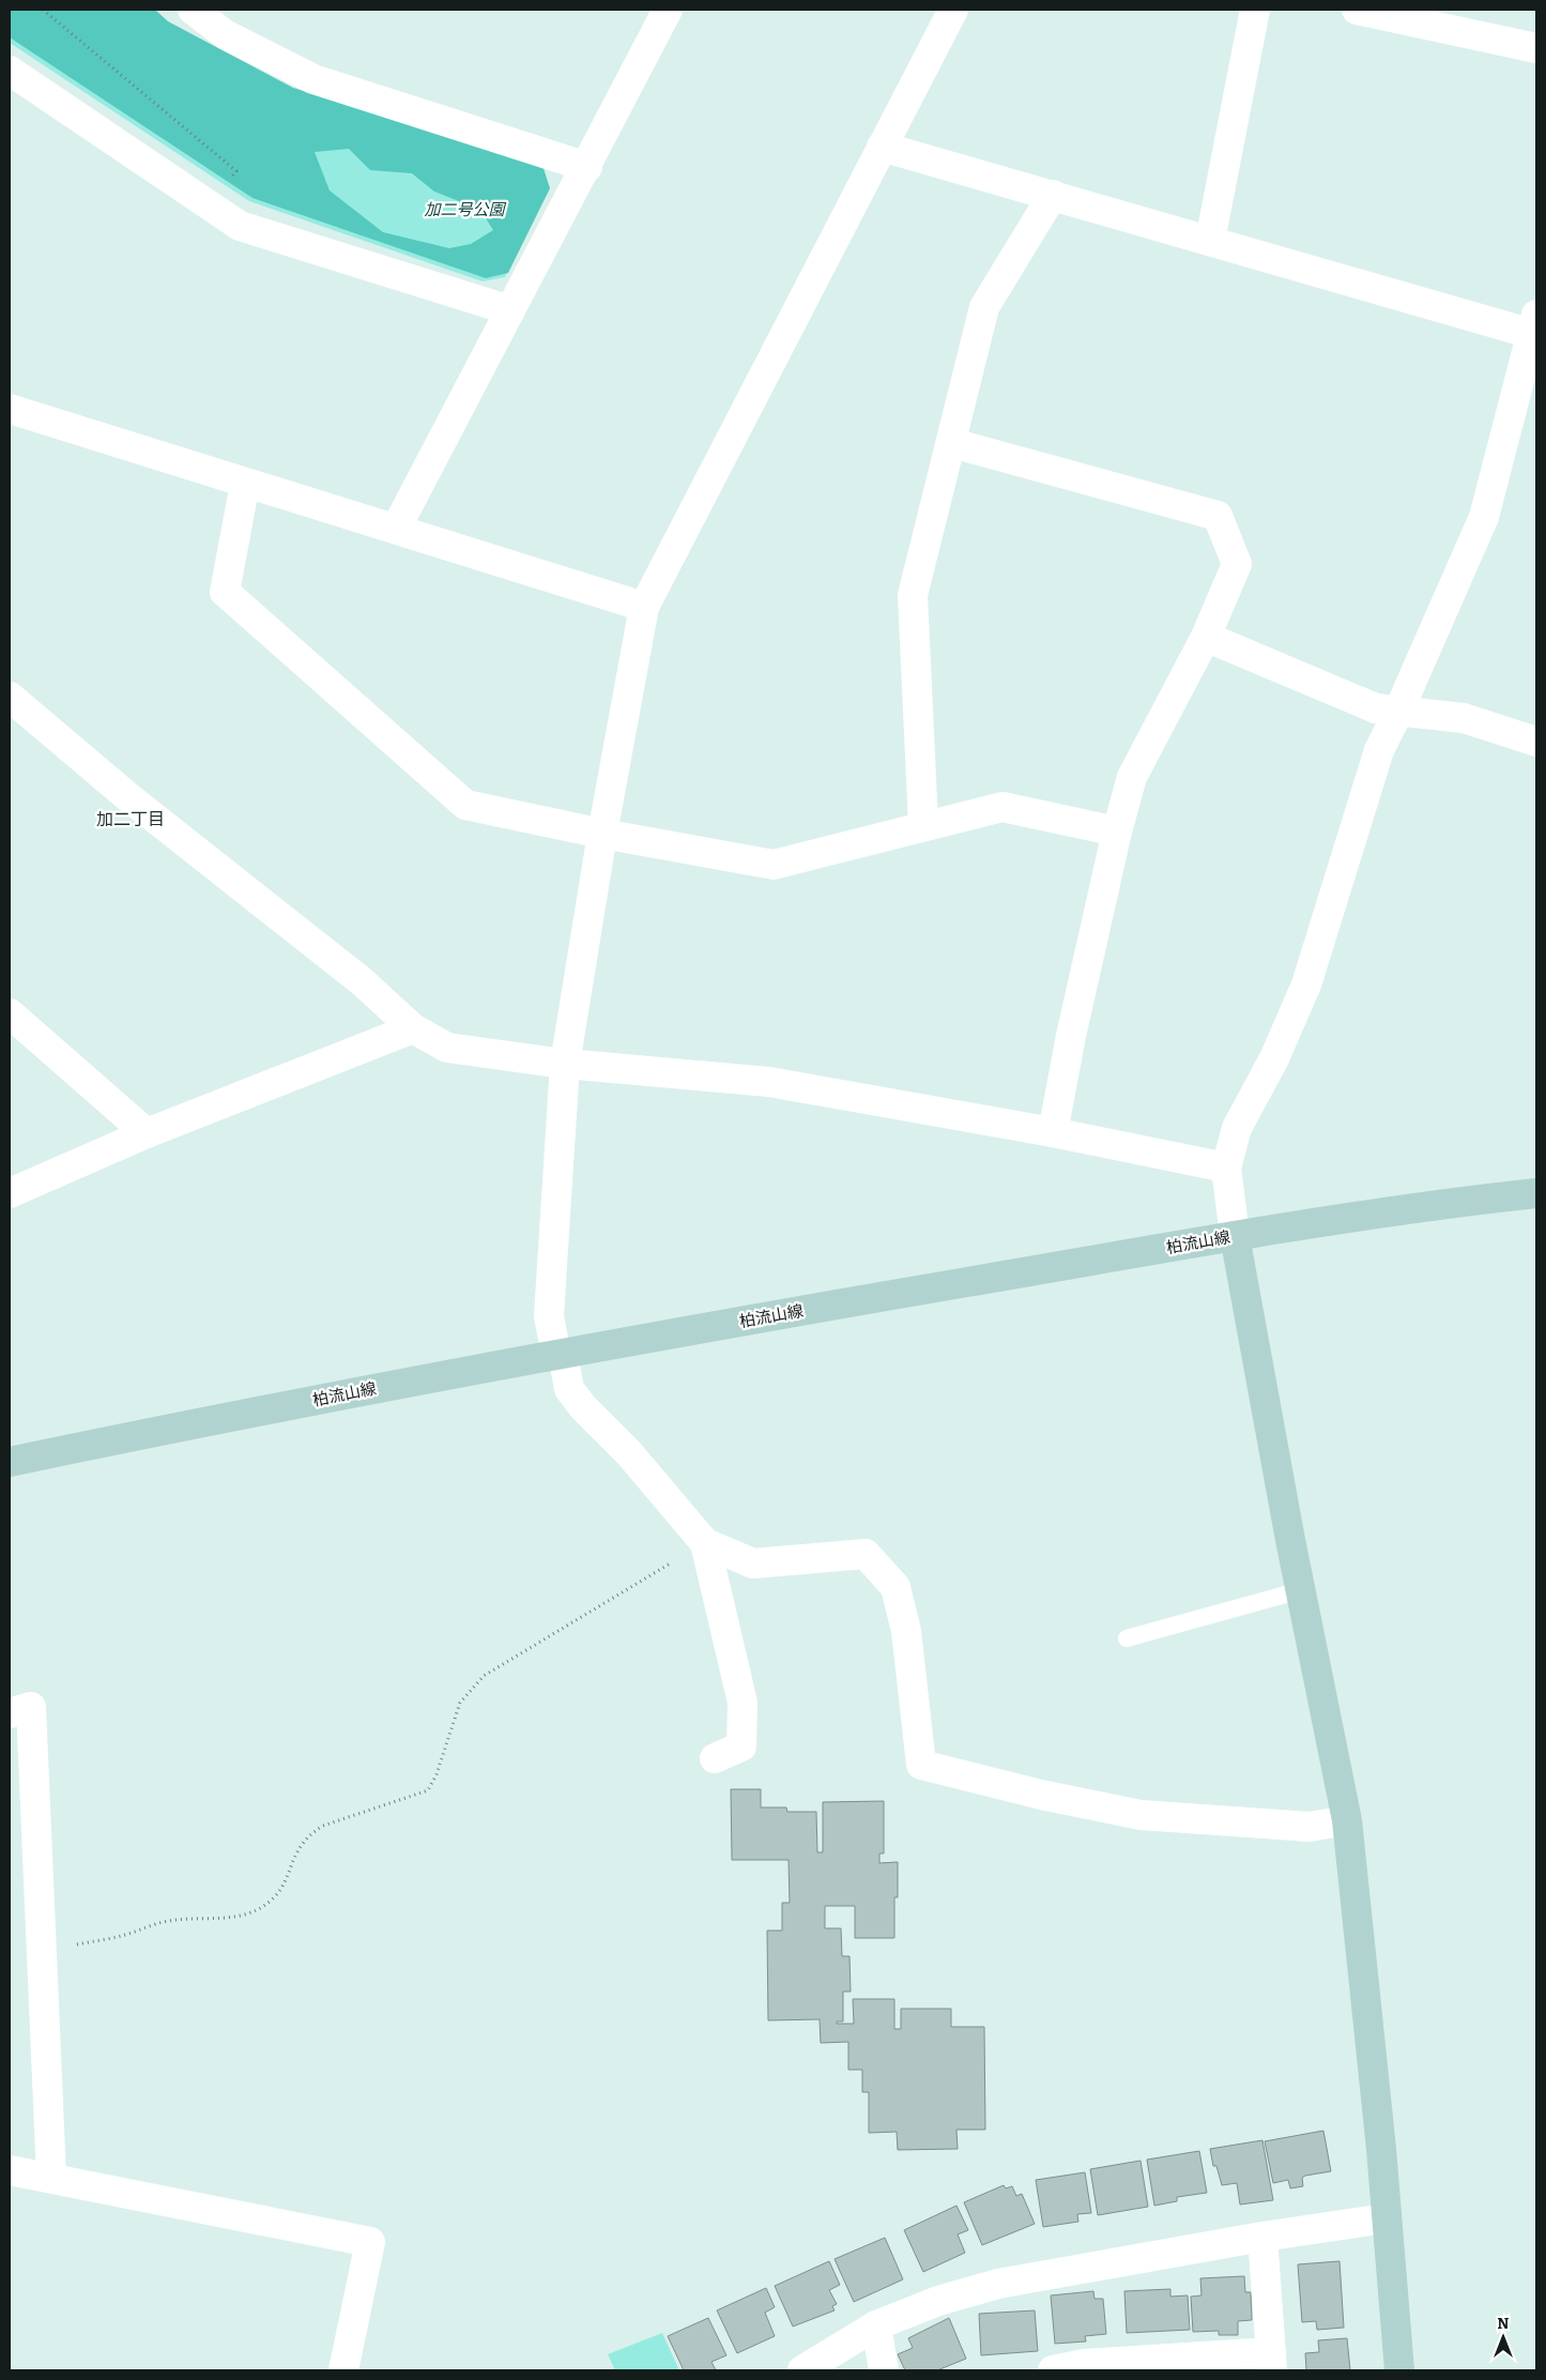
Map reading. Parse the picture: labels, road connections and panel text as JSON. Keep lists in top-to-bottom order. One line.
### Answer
{"streets":{"main road":["柏流山線"]},"districts":["加二丁目"],"parks":["加二号公園"],"north":"top"}
